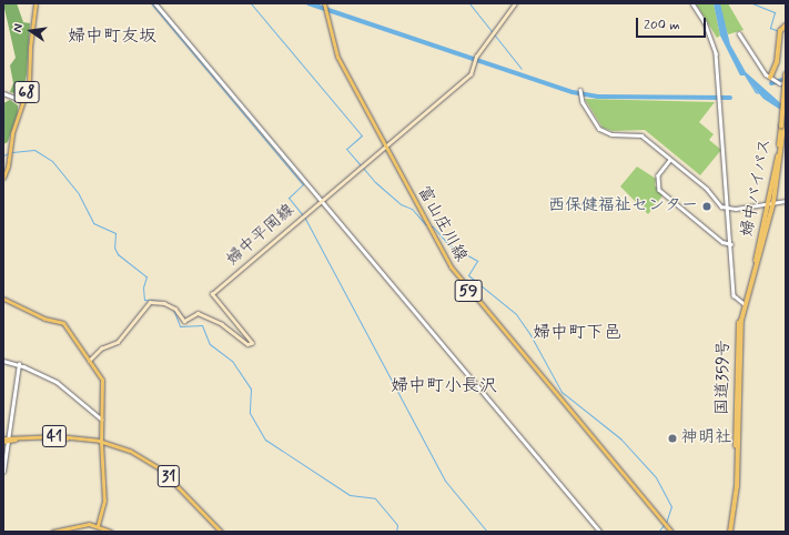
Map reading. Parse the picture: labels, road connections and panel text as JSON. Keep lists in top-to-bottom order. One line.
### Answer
{"streets":{"highway":["婦中バイパス","国道359号"],"main road":["68","富山庄川線","婦中平岡線","59","41","31"]},"crossings":[["婦中バイパス","国道359号"],["富山庄川線","婦中平岡線"],["41","31"]],"districts":["婦中町友坂","婦中町下邑","婦中町小長沢"],"places":["西保健福祉センター","神明社"],"scale_bar":"200 m","north":"left"}
